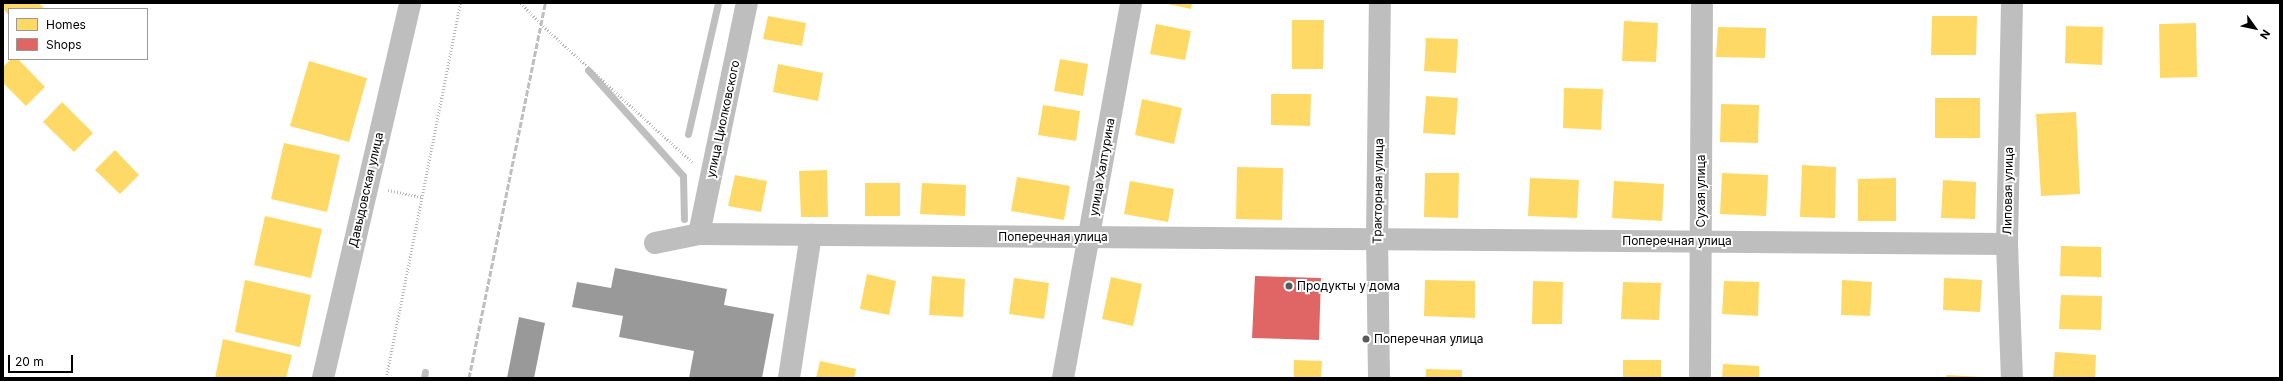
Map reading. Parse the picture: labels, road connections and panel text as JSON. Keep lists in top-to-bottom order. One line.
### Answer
{"streets":{"street":["улица Циолковского","улица Халтурина","Давыдовская улица","Тракторная улица","Сухая улица","Липовая улица","Поперечная улица"]},"crossings":[["улица Циолковского","Поперечная улица"],["улица Халтурина","Поперечная улица"],["Тракторная улица","Поперечная улица"],["Сухая улица","Поперечная улица"],["Липовая улица","Поперечная улица"]],"places":["Продукты у дома","Поперечная улица"],"legend":["Homes","Shops"],"scale_bar":"20 m","north":"bottom right"}
